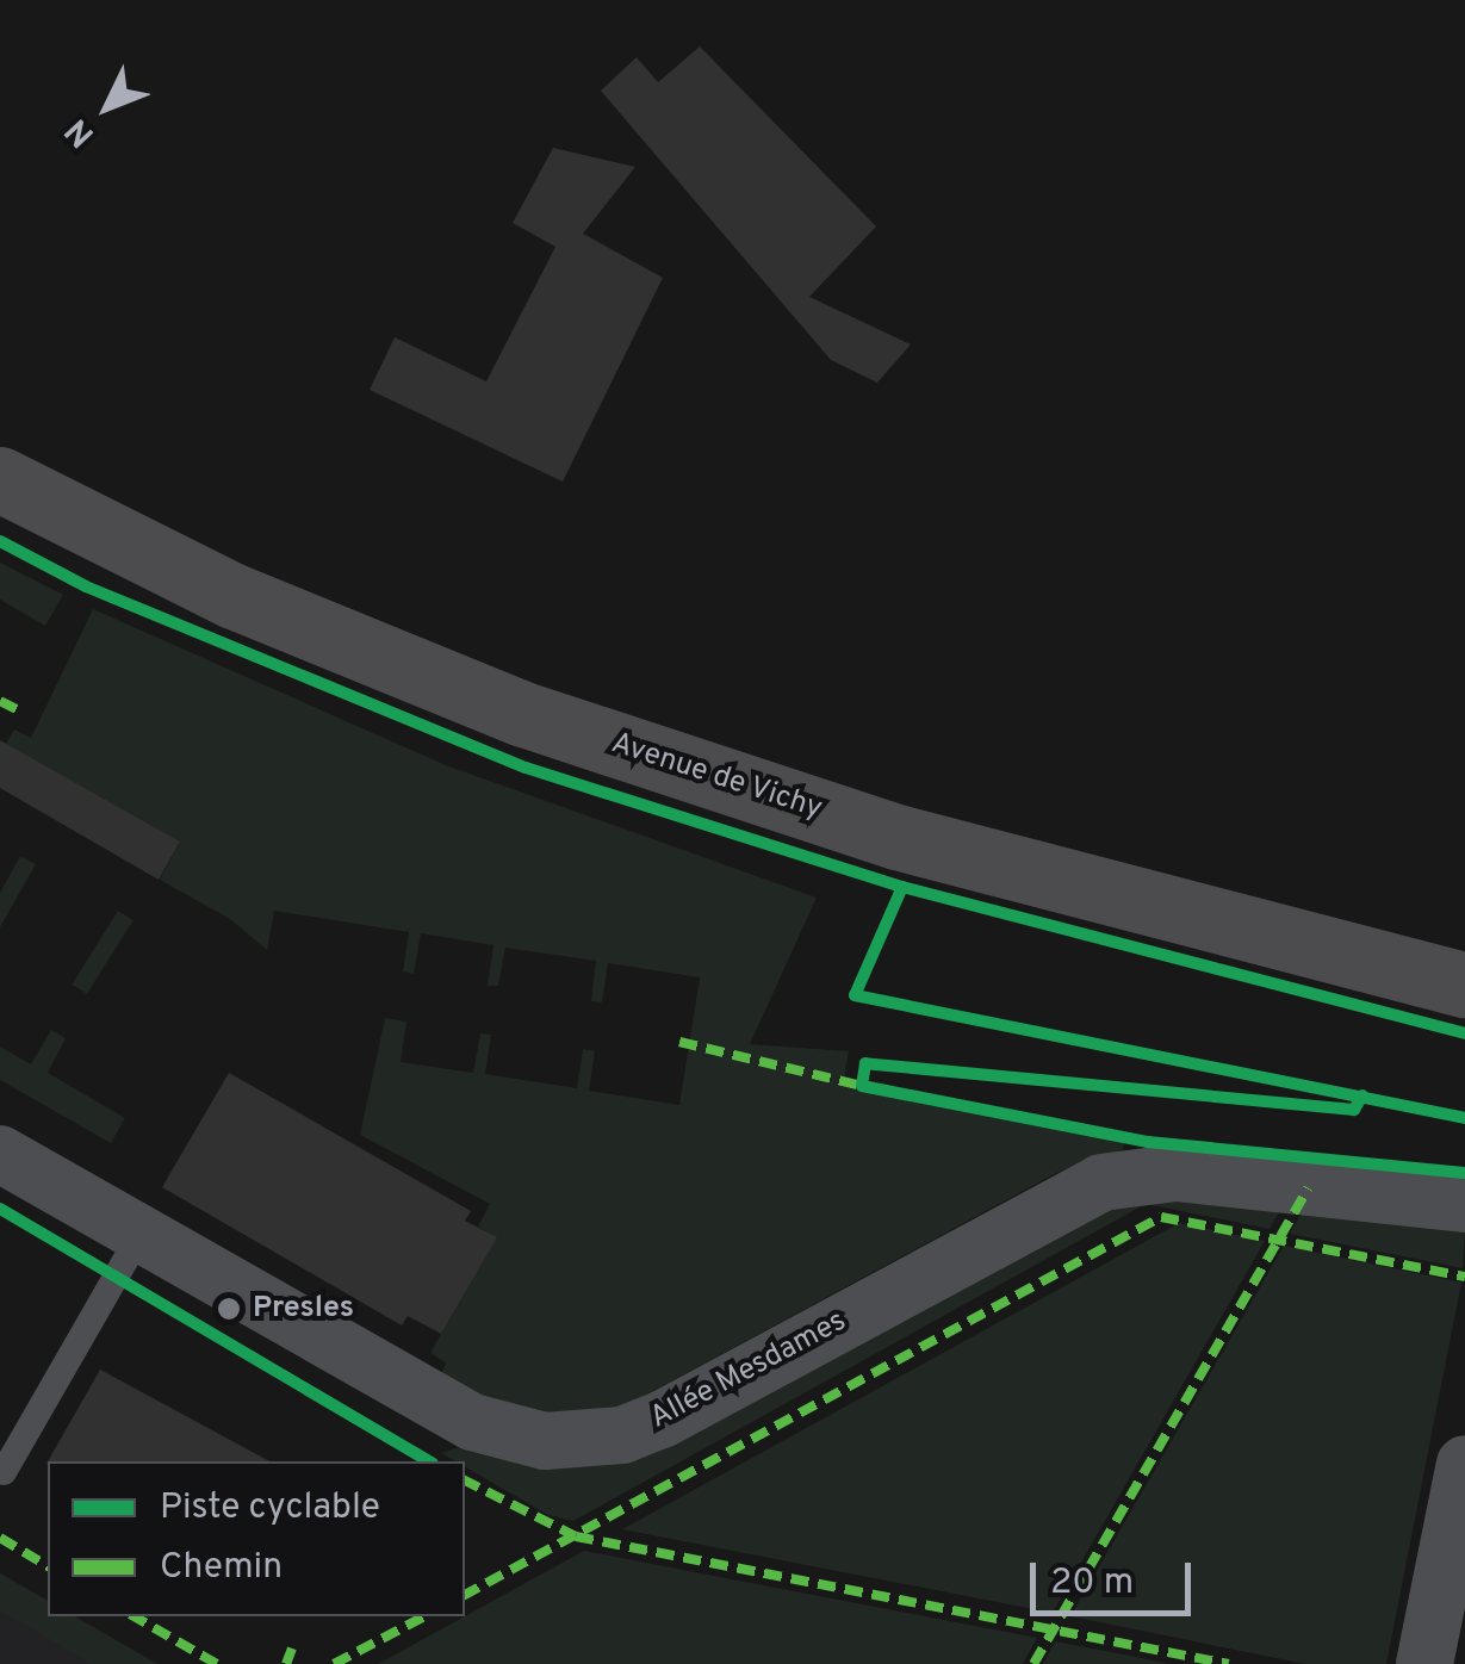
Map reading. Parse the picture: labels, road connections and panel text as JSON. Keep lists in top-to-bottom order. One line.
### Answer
{"streets":{"main road":["Avenue de Vichy"],"street":["Allée Mesdames"]},"places":["Presles"],"legend":["Piste cyclable","Chemin"],"scale_bar":"20 m","north":"bottom left"}
